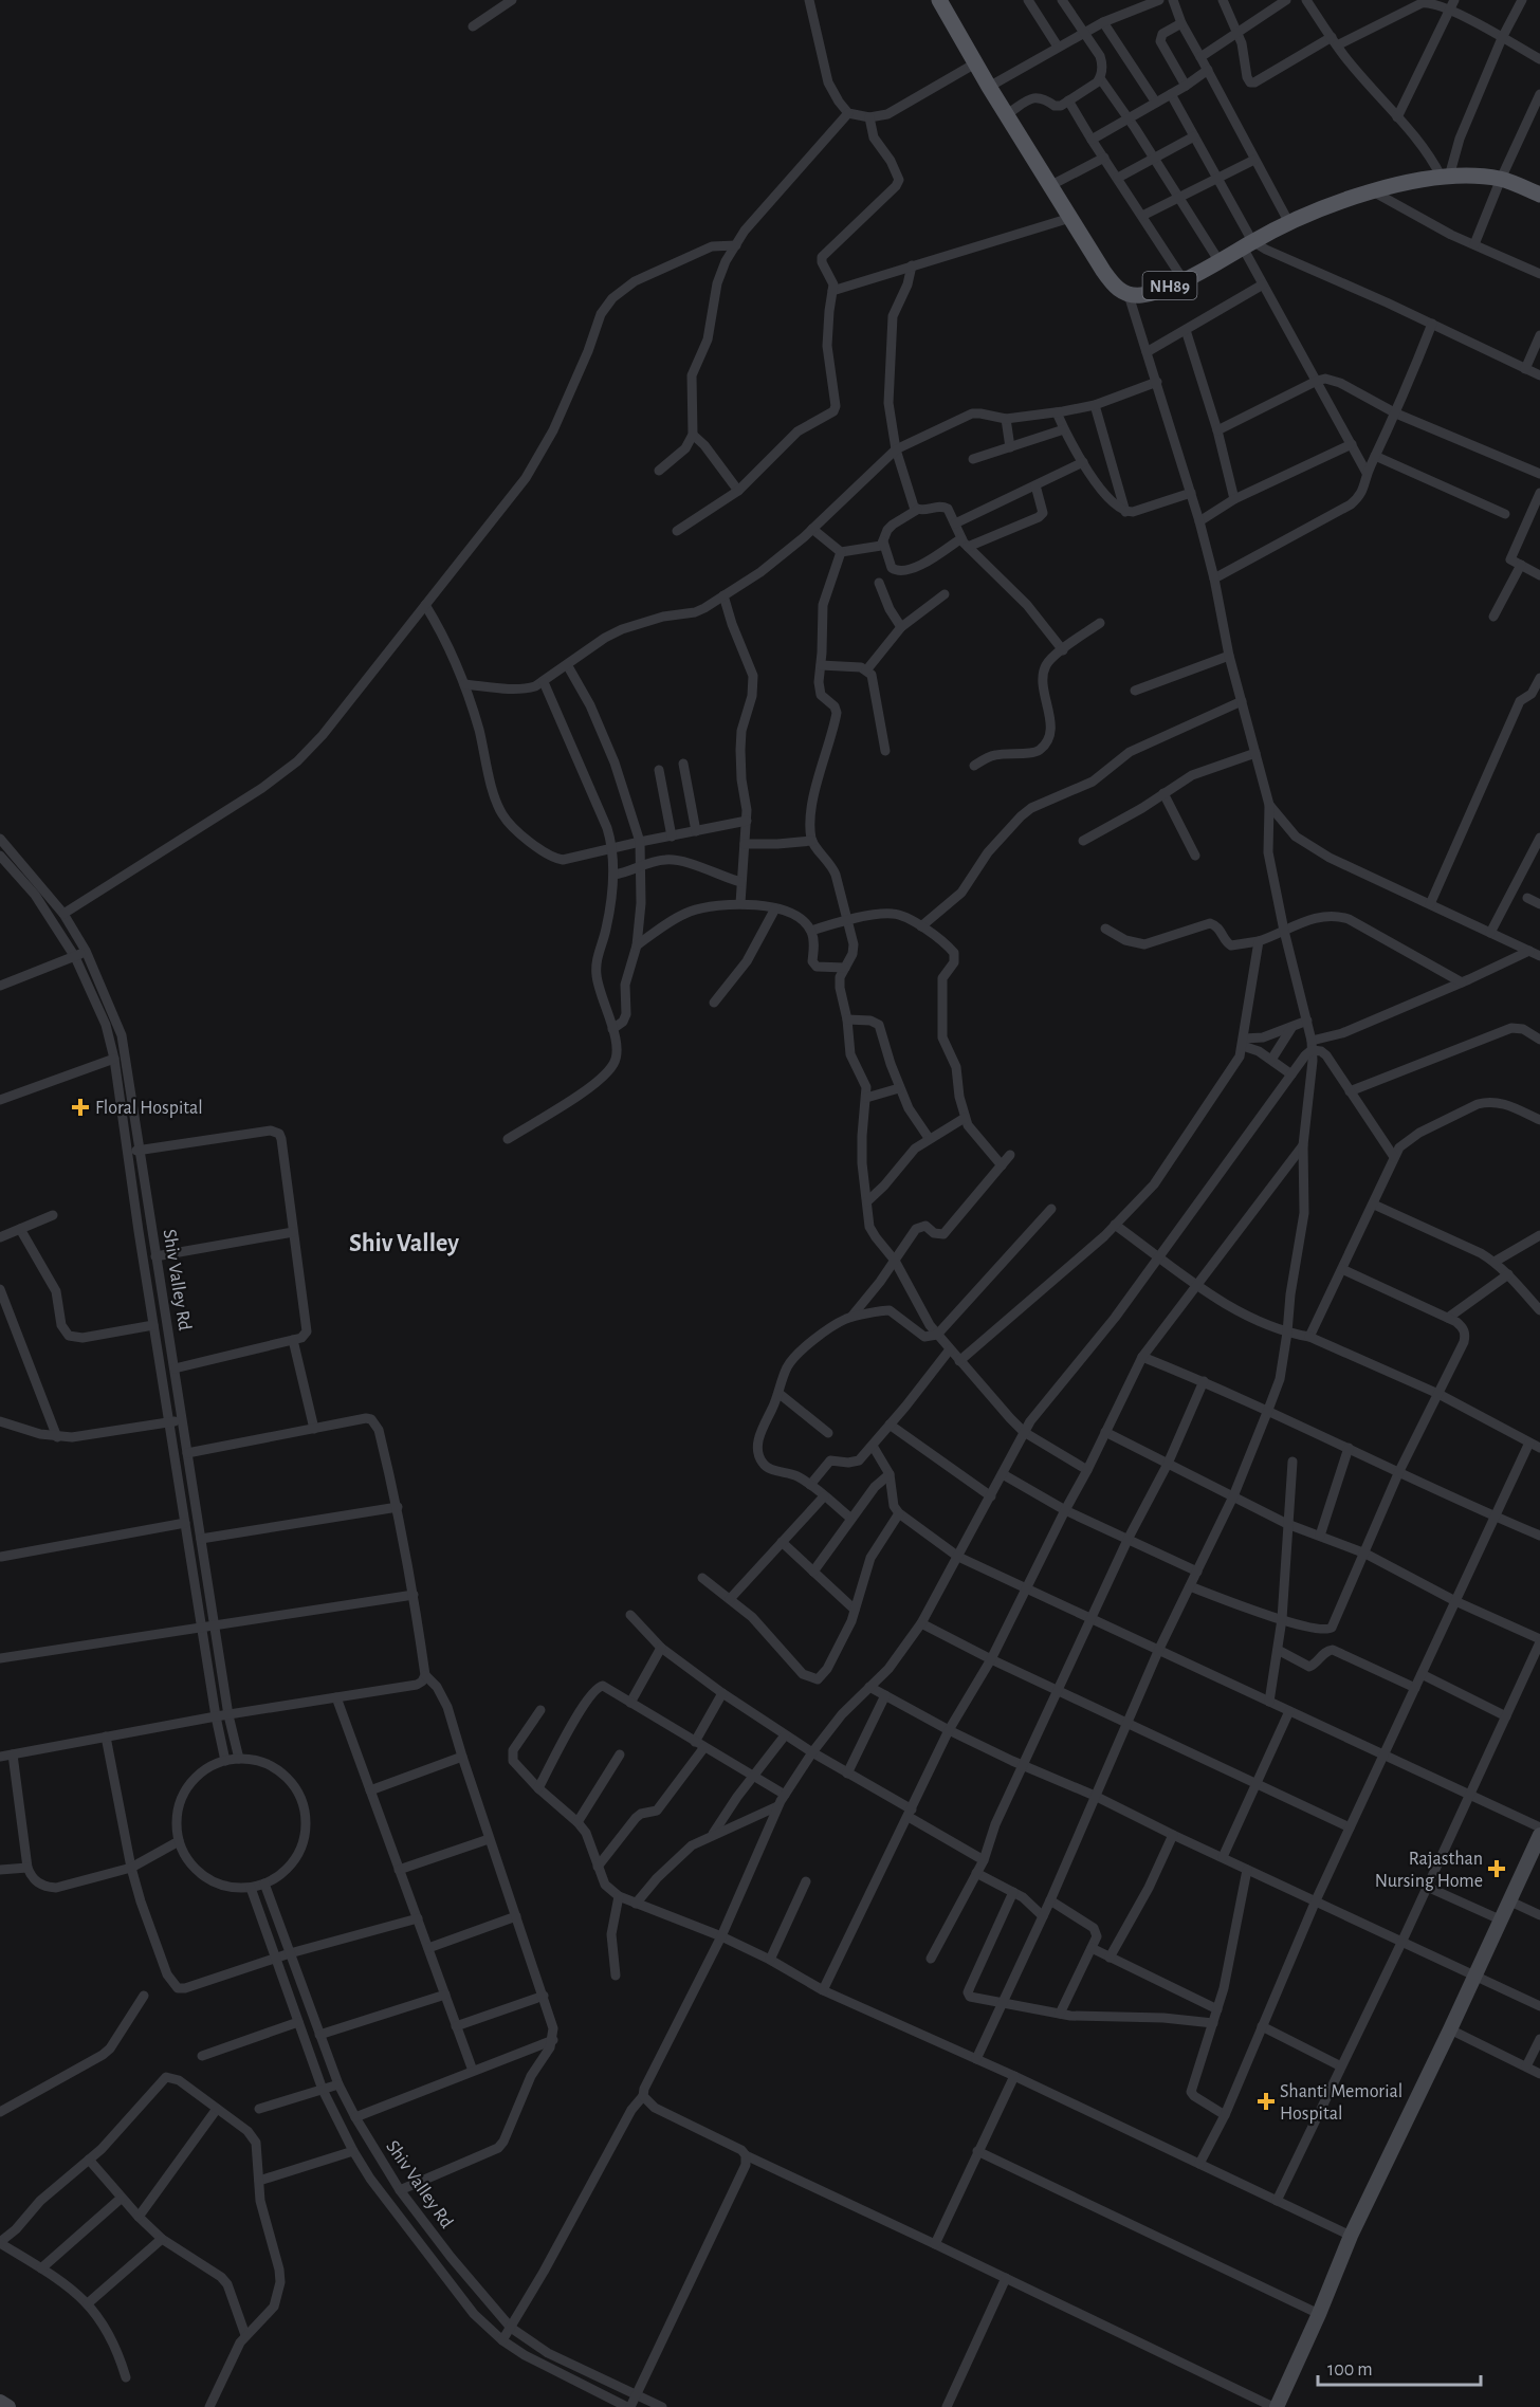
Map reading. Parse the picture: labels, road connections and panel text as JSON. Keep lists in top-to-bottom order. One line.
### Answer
{"streets":{"main road":["NH89"],"street":["Shiv Valley Rd"]},"districts":["Shiv Valley"],"places":{"health":["Floral Hospital","Rajasthan Nursing Home","Shanti Memorial Hospital"]},"scale_bar":"100 m"}
